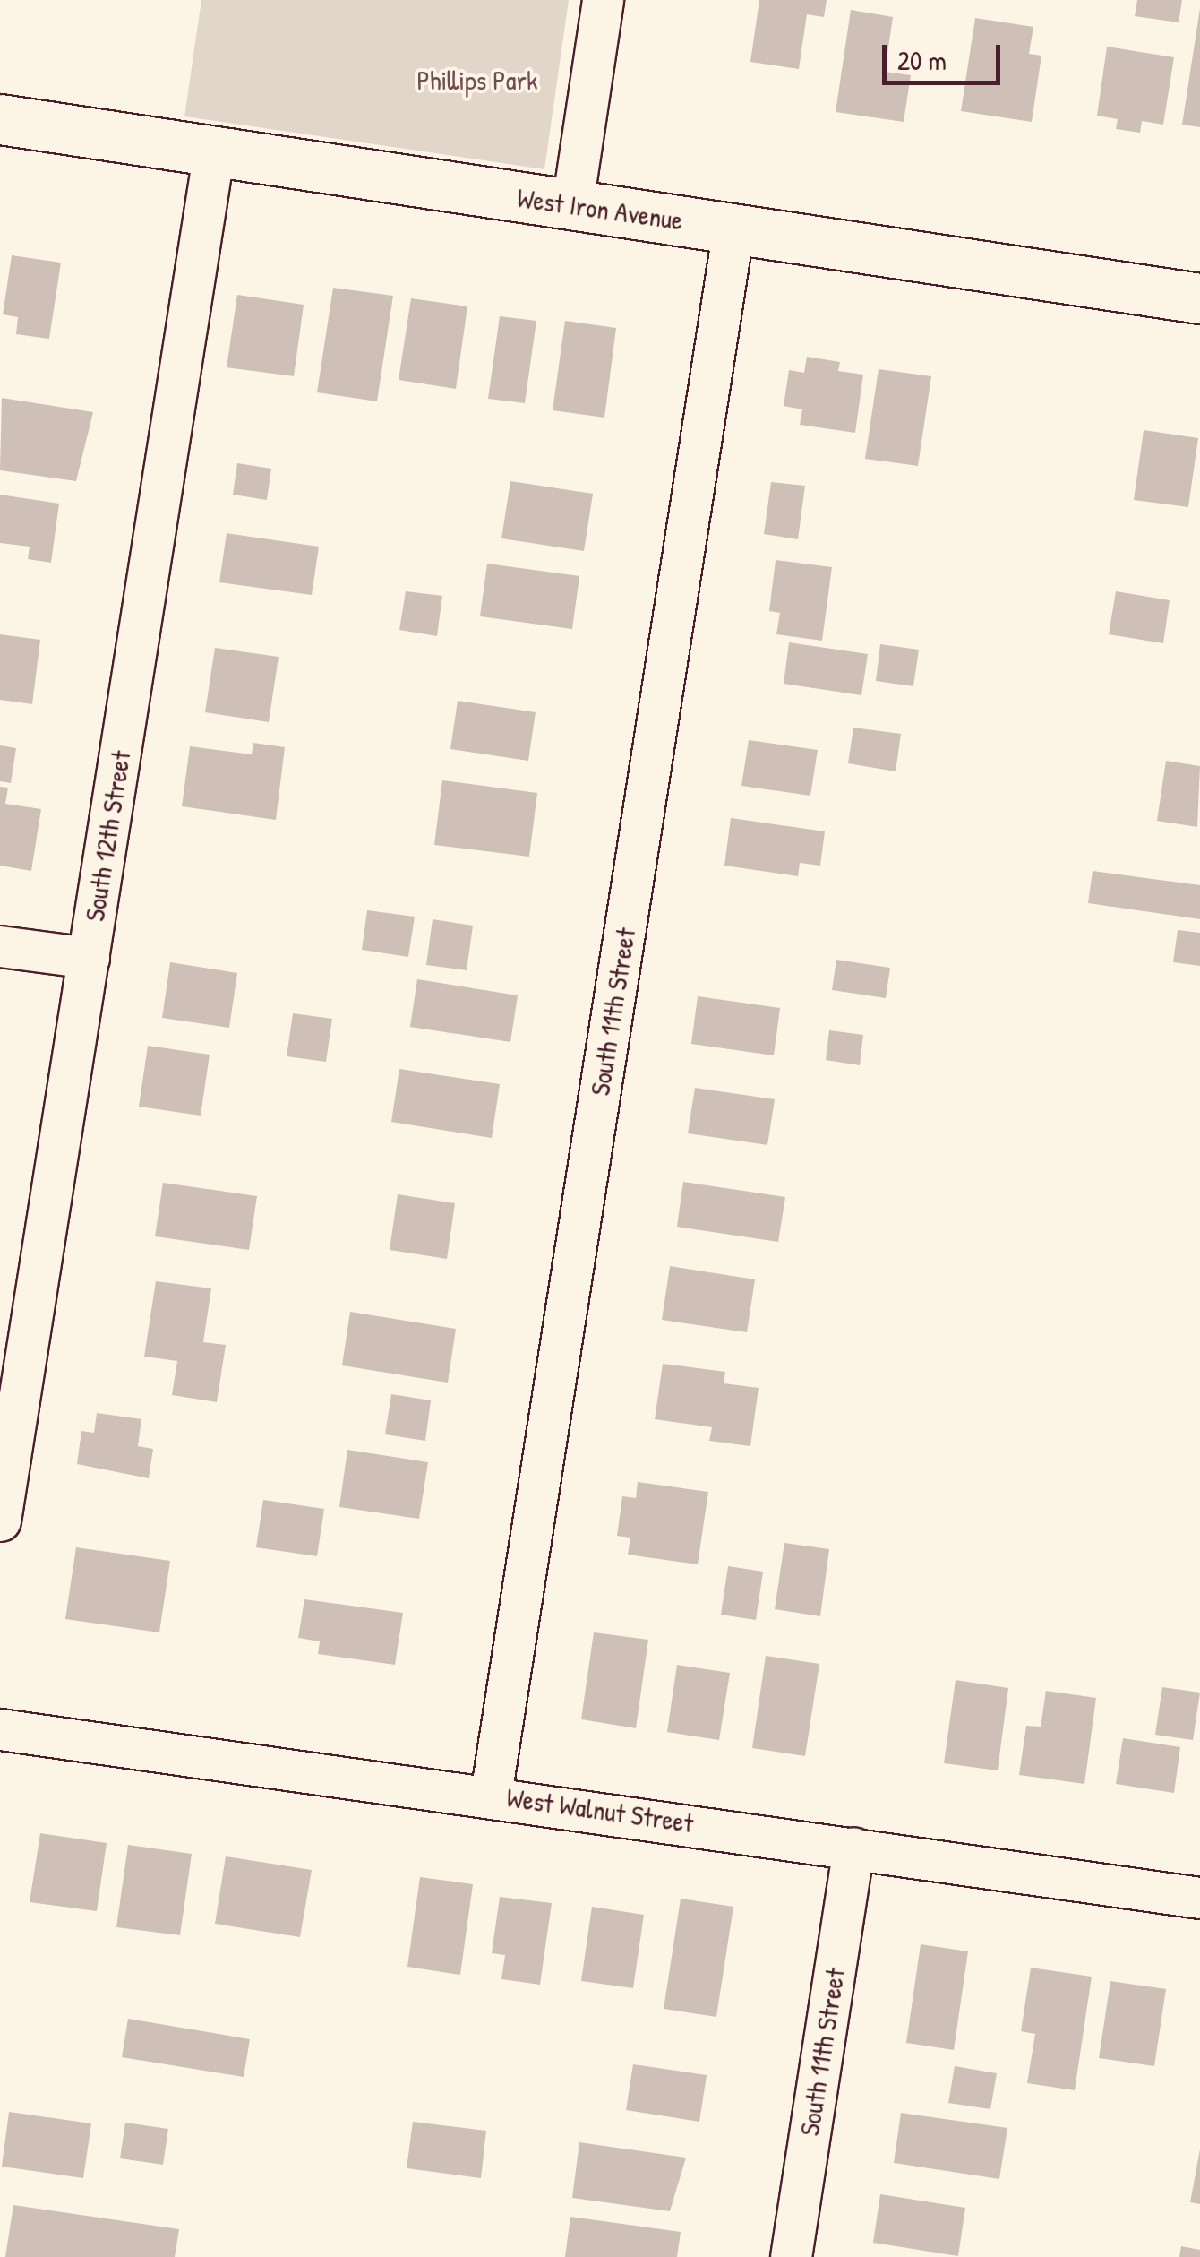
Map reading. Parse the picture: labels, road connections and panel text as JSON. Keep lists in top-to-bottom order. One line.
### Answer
{"streets":{"street":["West Iron Avenue","South 12th Street","South 11th Street","West Walnut Street"]},"crossings":[["West Iron Avenue","South 12th Street"],["West Iron Avenue","South 11th Street"],["South 11th Street","West Walnut Street"]],"parks":["Phillips Park"],"scale_bar":"20 m"}
